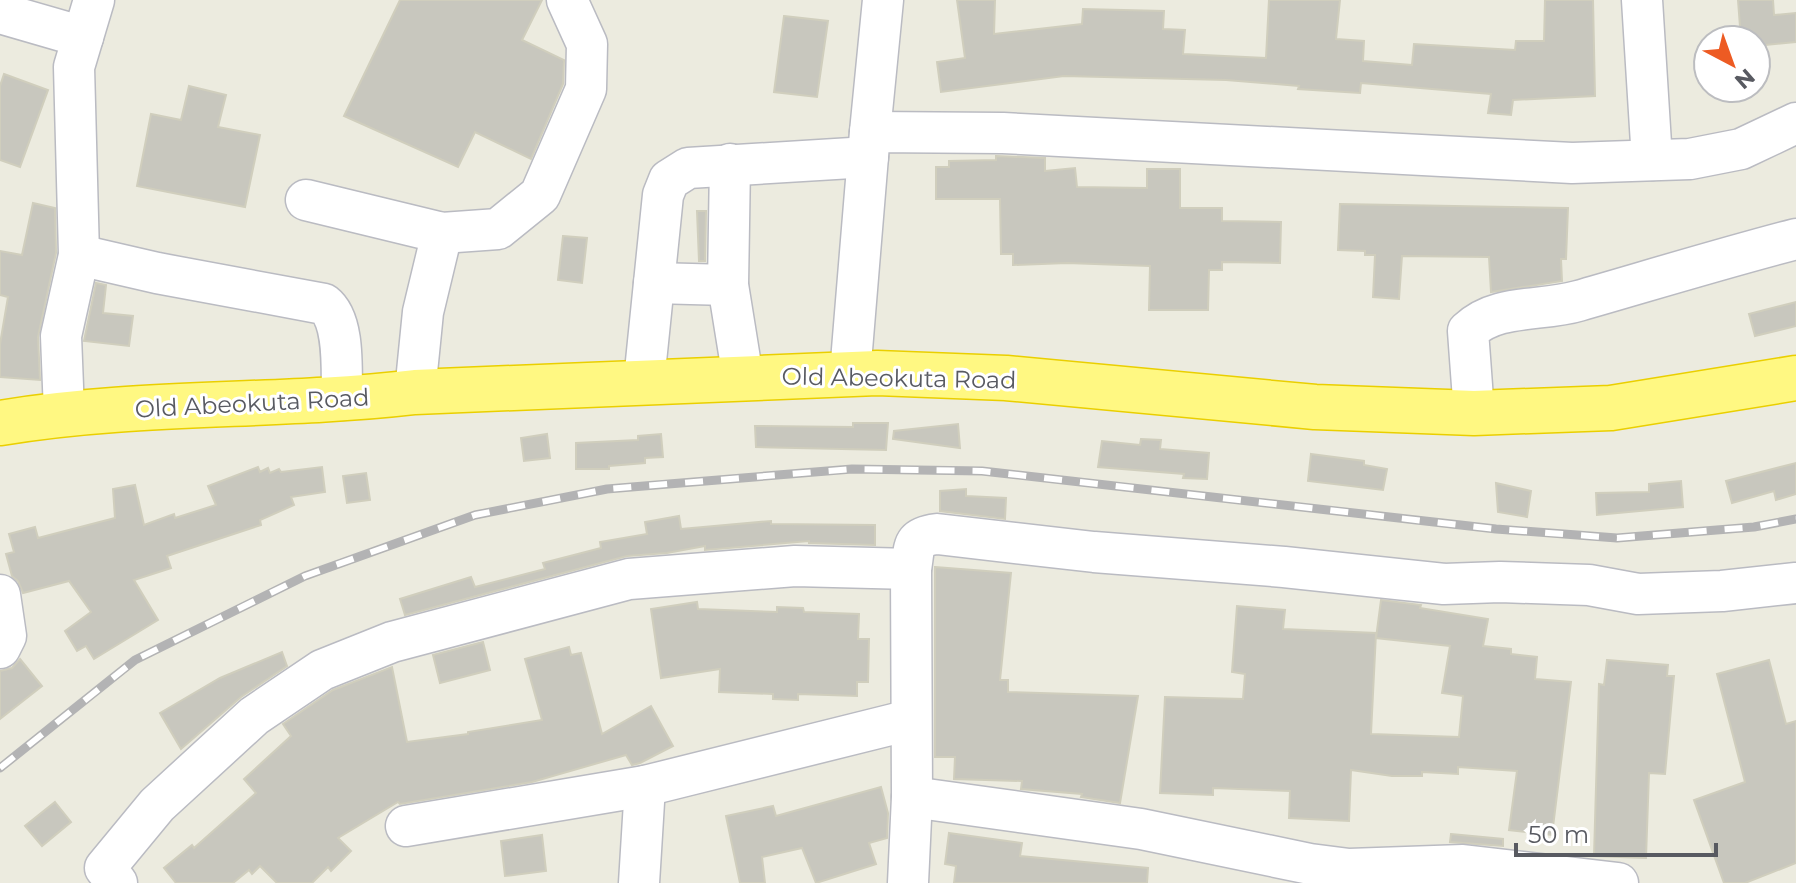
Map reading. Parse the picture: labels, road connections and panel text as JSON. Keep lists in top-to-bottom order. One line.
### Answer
{"streets":{"highway":["Old Abeokuta Road"]},"scale_bar":"50 m","north":"bottom right"}
